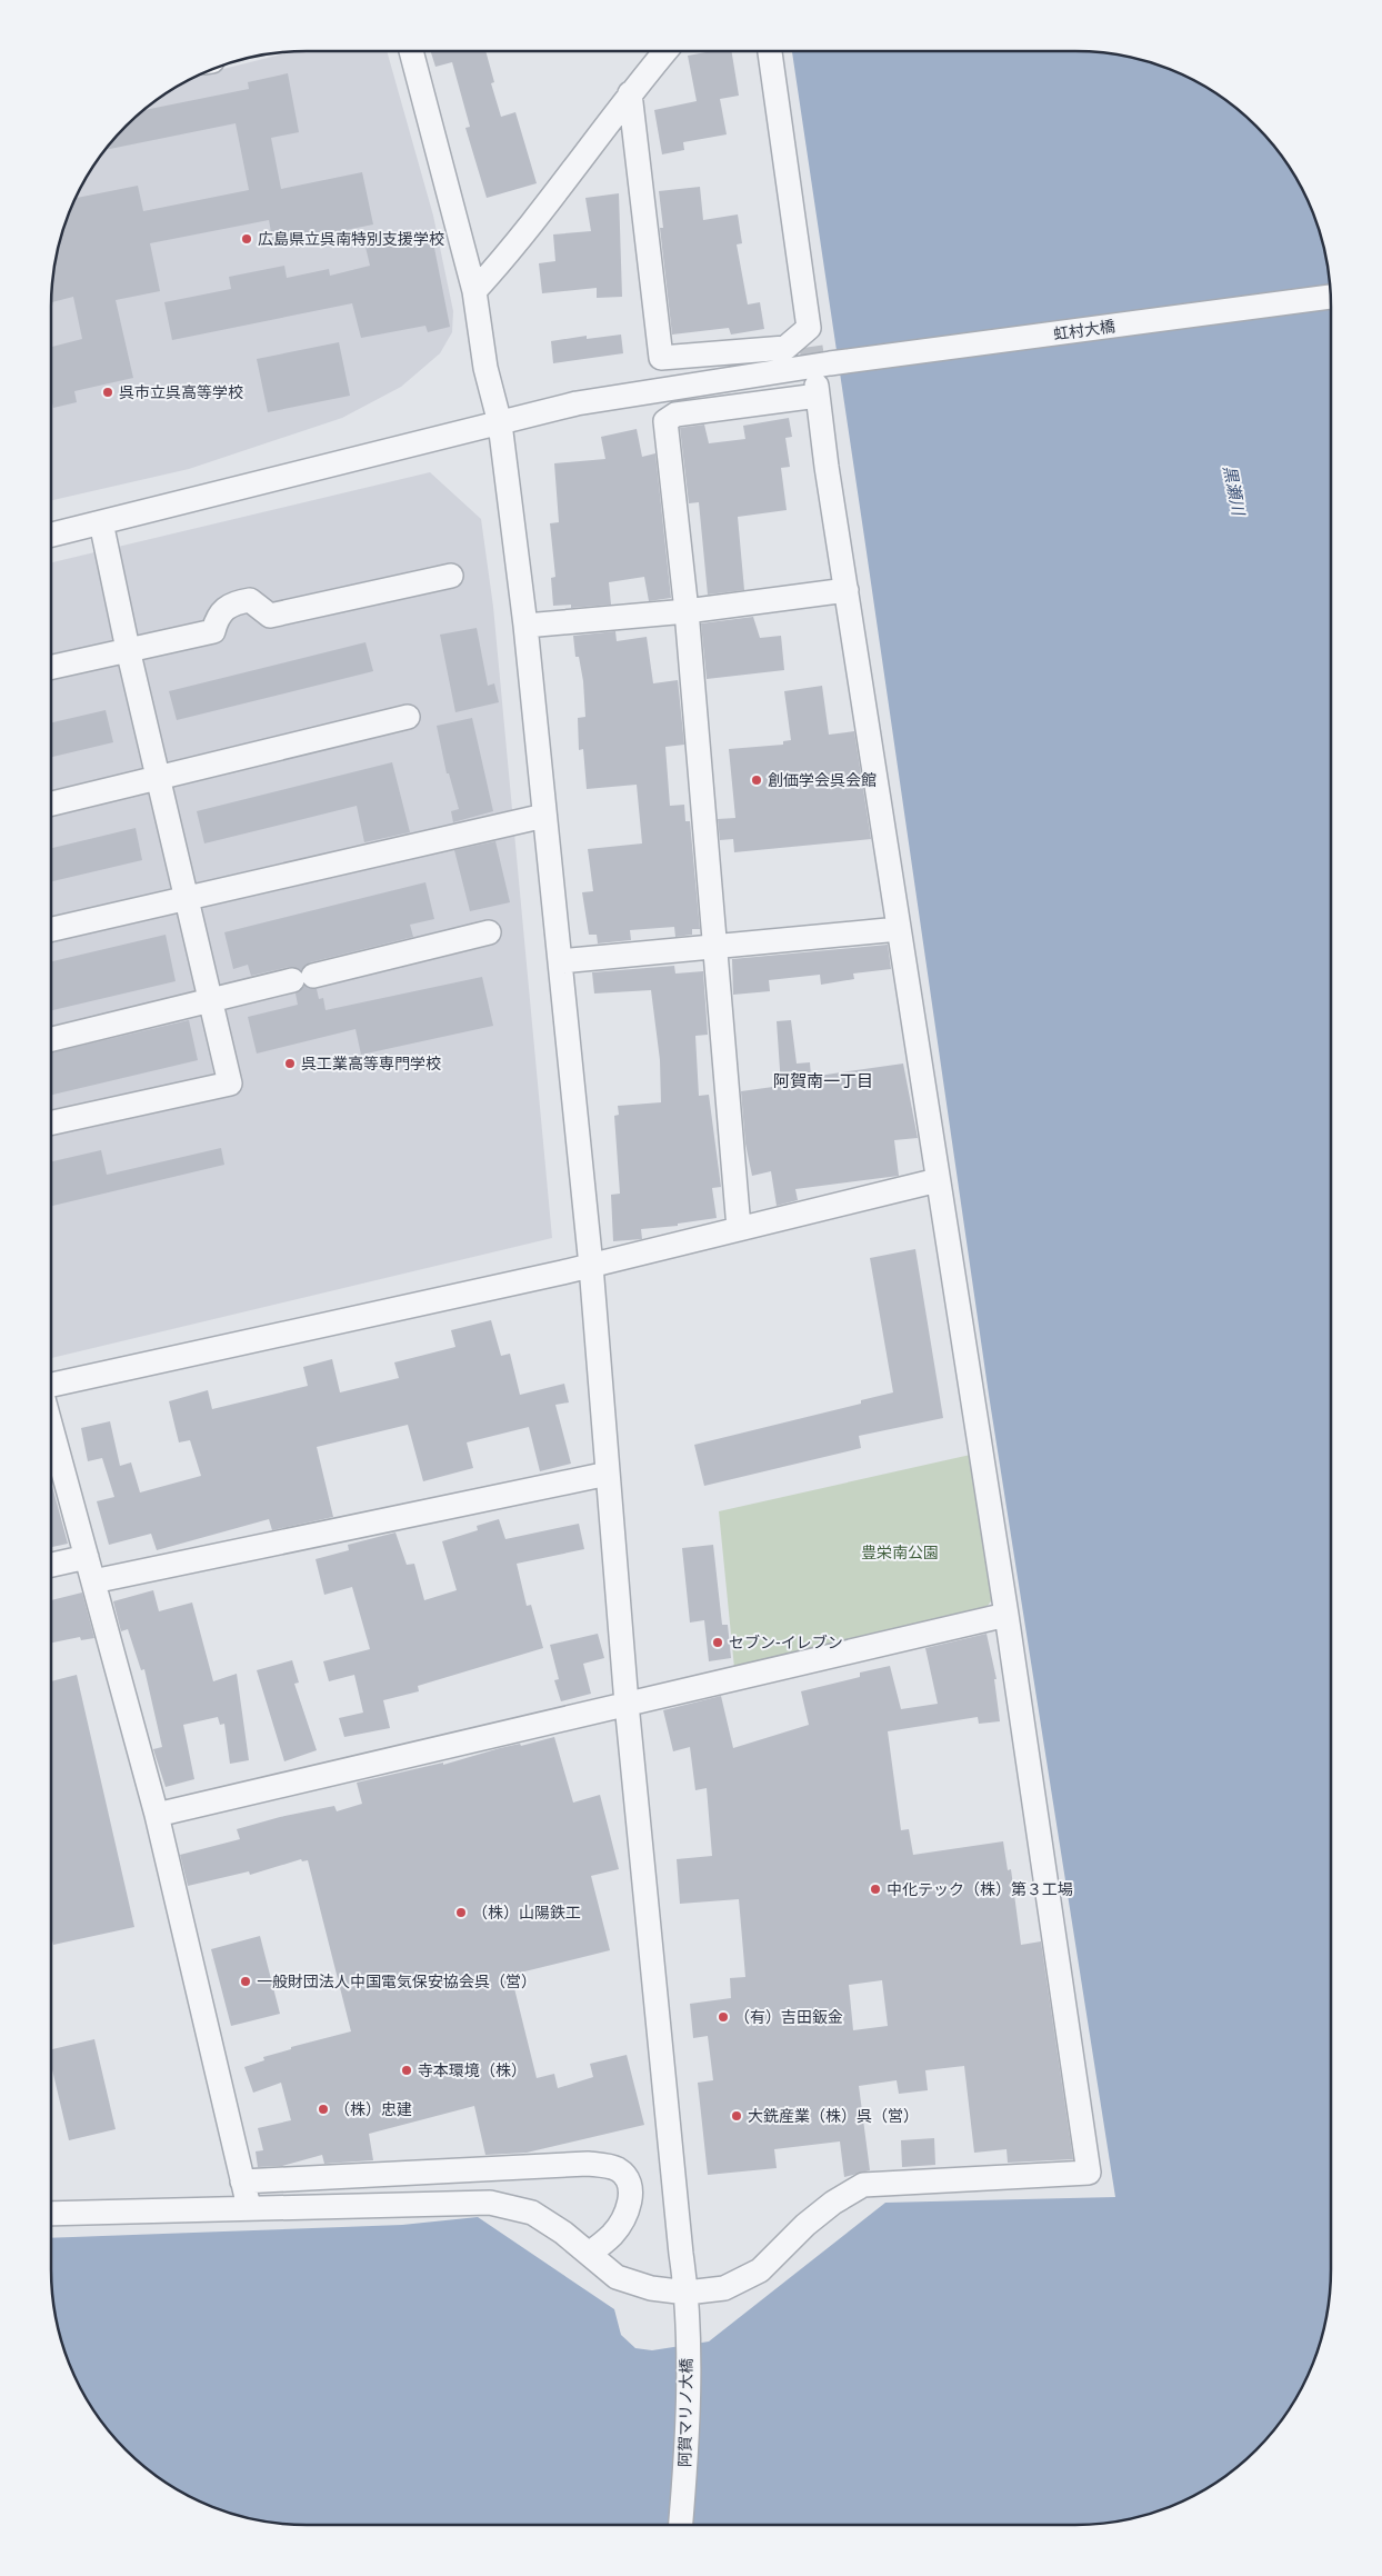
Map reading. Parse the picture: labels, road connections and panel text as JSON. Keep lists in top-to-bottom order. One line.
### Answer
{"streets":{"street":["虹村大橋","阿賀マリノ大橋"]},"crossings":[["虹村大橋","阿賀マリノ大橋"]],"districts":["阿賀南一丁目"],"water":["黒瀬川"],"parks":["豊栄南公園"],"places":["広島県立呉南特別支援学校","呉市立呉高等学校","創価学会呉会館","呉工業高等専門学校","セブン-イレブン","中化テック（株）第３工場","（株）山陽鉄工","一般財団法人中国電気保安協会呉（営）","（有）吉田鈑金","寺本環境（株）","（株）忠建","大銑産業（株）呉（営）"]}
